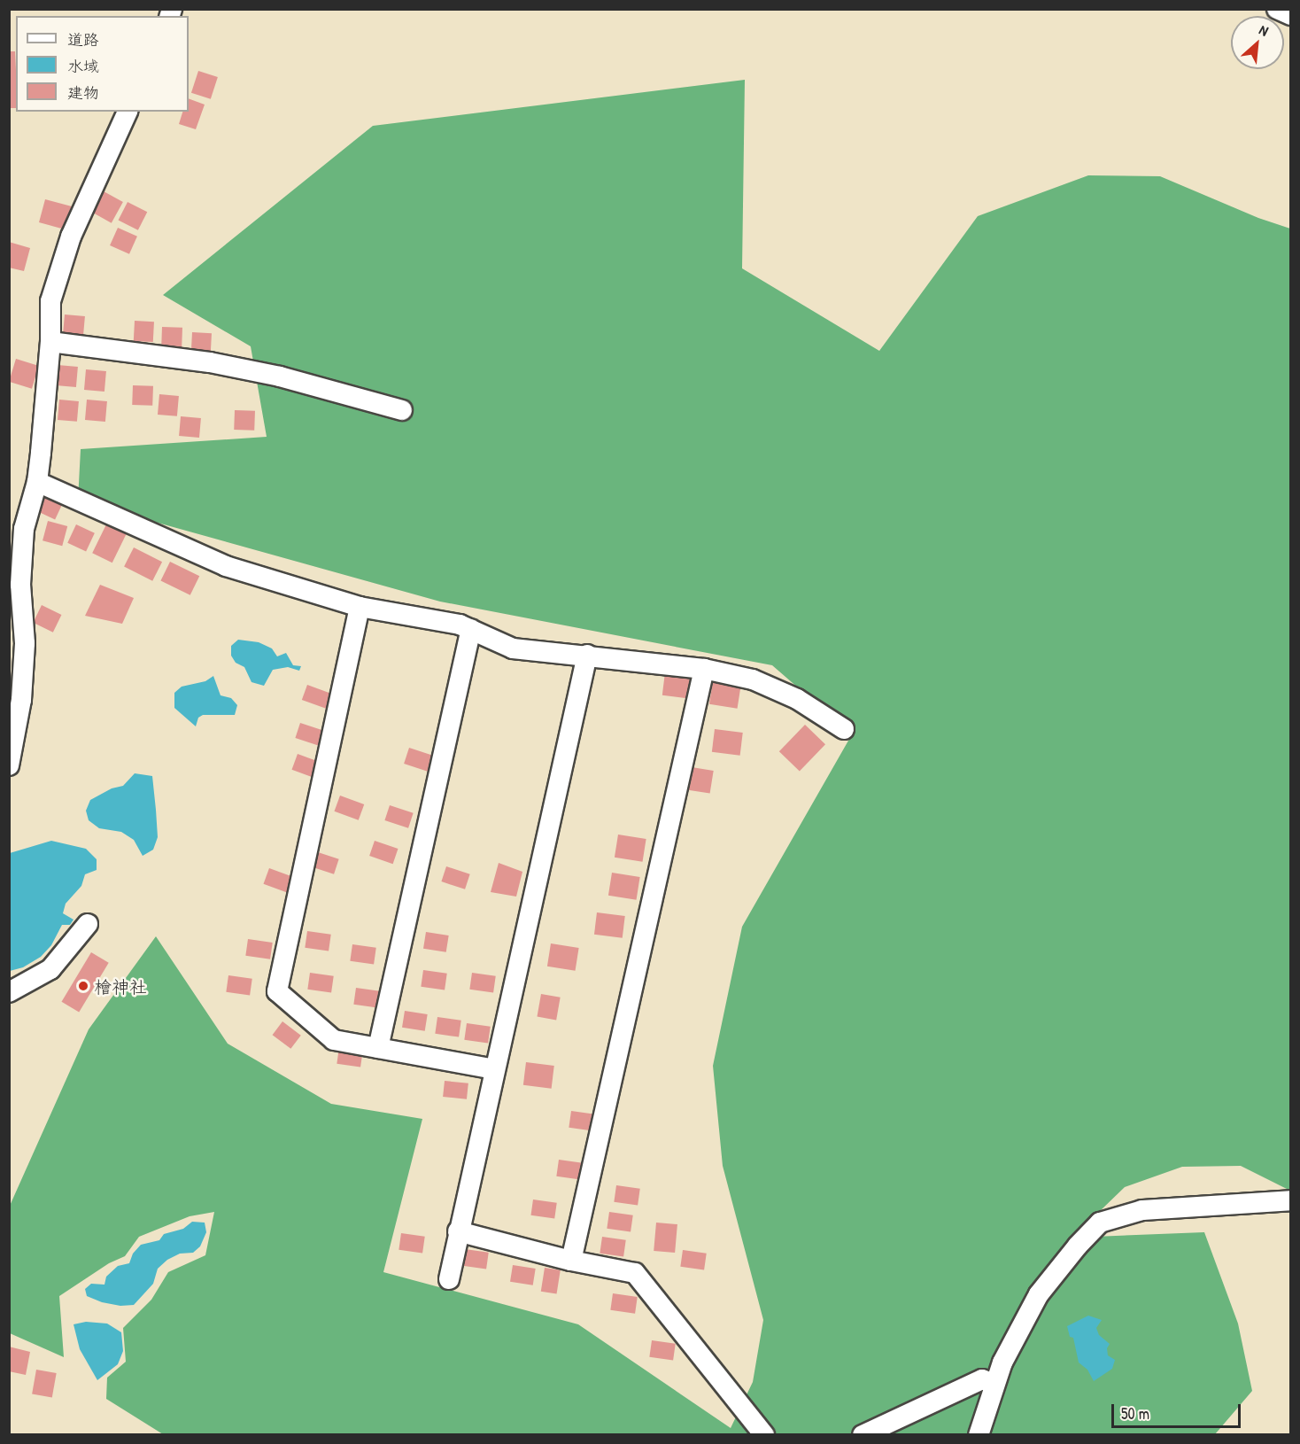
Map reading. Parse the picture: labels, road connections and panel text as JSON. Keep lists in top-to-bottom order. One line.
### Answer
{"places":["檜神社"],"legend":["道路","水域","建物"],"scale_bar":"50 m","north":"top right"}
